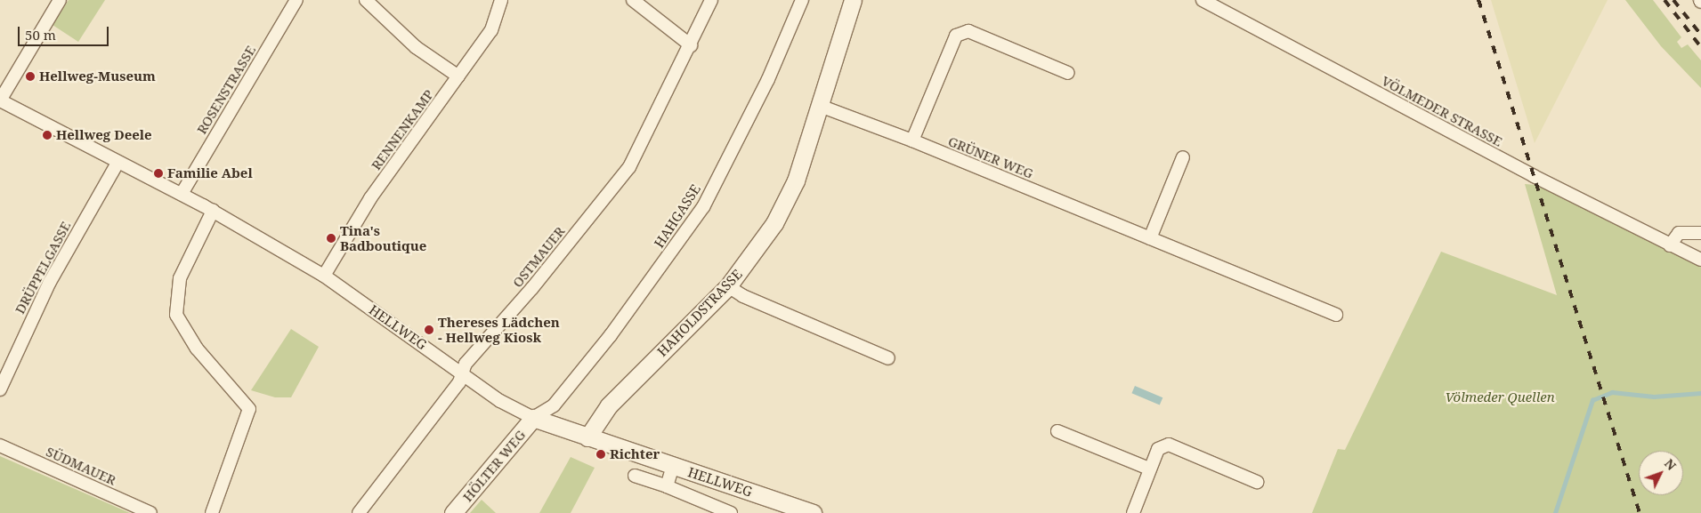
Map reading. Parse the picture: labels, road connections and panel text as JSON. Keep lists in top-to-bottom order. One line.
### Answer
{"streets":{"street":["ROSENSTRASSE","VÖLMEDER STRASSE","RENNENKAMP","GRÜNER WEG","HAHGASSE","OSTMAUER","DRÜPPELGASSE","HAHOLDSTRASSE","HELLWEG","SÜDMAUER","HÖLTER WEG"]},"crossings":[["ROSENSTRASSE","HELLWEG"],["RENNENKAMP","HELLWEG"],["GRÜNER WEG","HAHOLDSTRASSE"],["HAHGASSE","HELLWEG"],["HAHGASSE","HÖLTER WEG"],["OSTMAUER","HELLWEG"],["DRÜPPELGASSE","HELLWEG"],["HAHOLDSTRASSE","HELLWEG"],["HELLWEG","HÖLTER WEG"]],"parks":["Völmeder Quellen"],"places":["Hellweg-Museum","Hellweg Deele","Familie Abel","Tina's Badboutique","Thereses Lädchen - Hellweg Kiosk","Richter"],"scale_bar":"50 m","north":"top right"}
